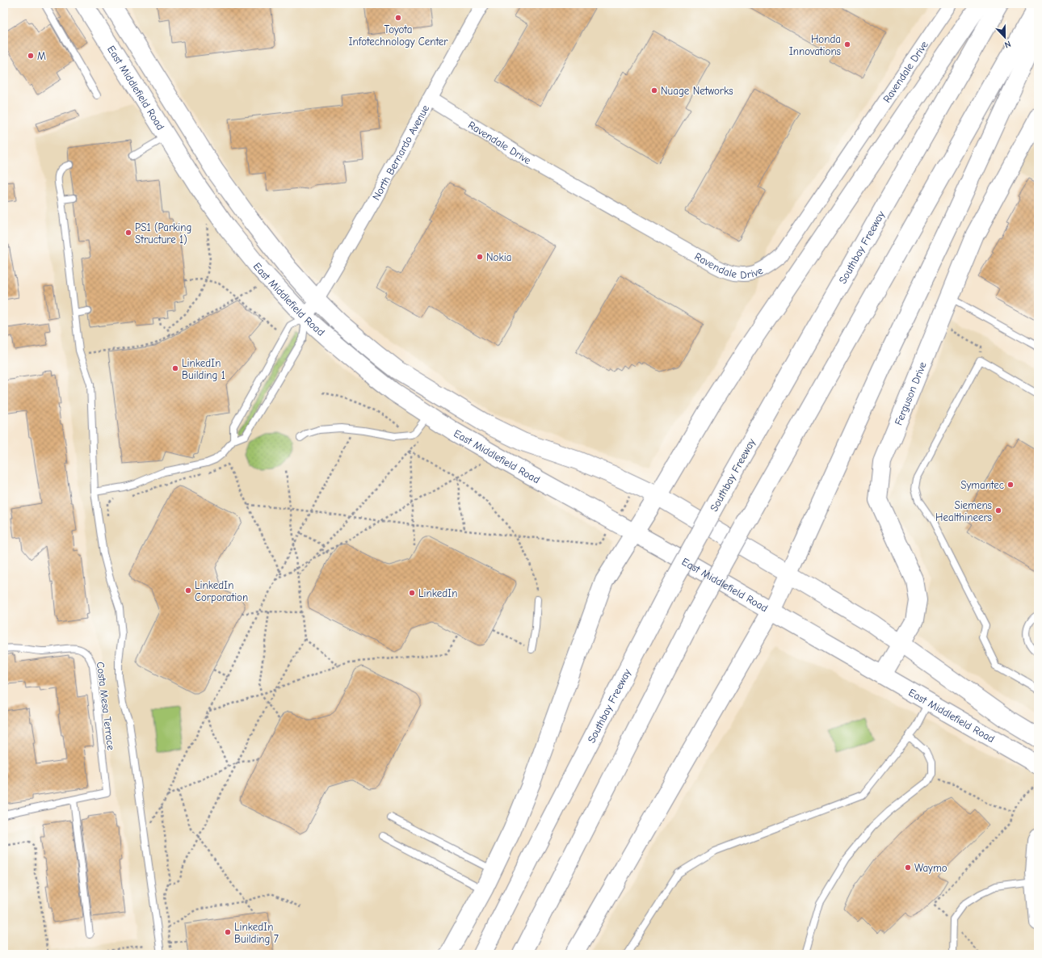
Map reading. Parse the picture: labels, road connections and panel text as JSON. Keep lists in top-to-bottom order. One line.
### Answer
{"streets":{"main road":["East Middlefield Road","Southbay Freeway","Ferguson Drive"],"street":["Ravendale Drive","North Bernardo Avenue"],"lane":["Costa Mesa Terrace"]},"crossings":[["Ravendale Drive","North Bernardo Avenue"],["East Middlefield Road","North Bernardo Avenue"],["East Middlefield Road","Ferguson Drive"]],"places":["Toyota Infotechnology Center","Honda Innovations","M","Nuage Networks","PS1 (Parking Structure 1)","Nokia","LinkedIn Building 1","Symantec","Siemens Healthineers","LinkedIn Corporation","LinkedIn","Waymo","LinkedIn Building 7"],"north":"bottom"}
